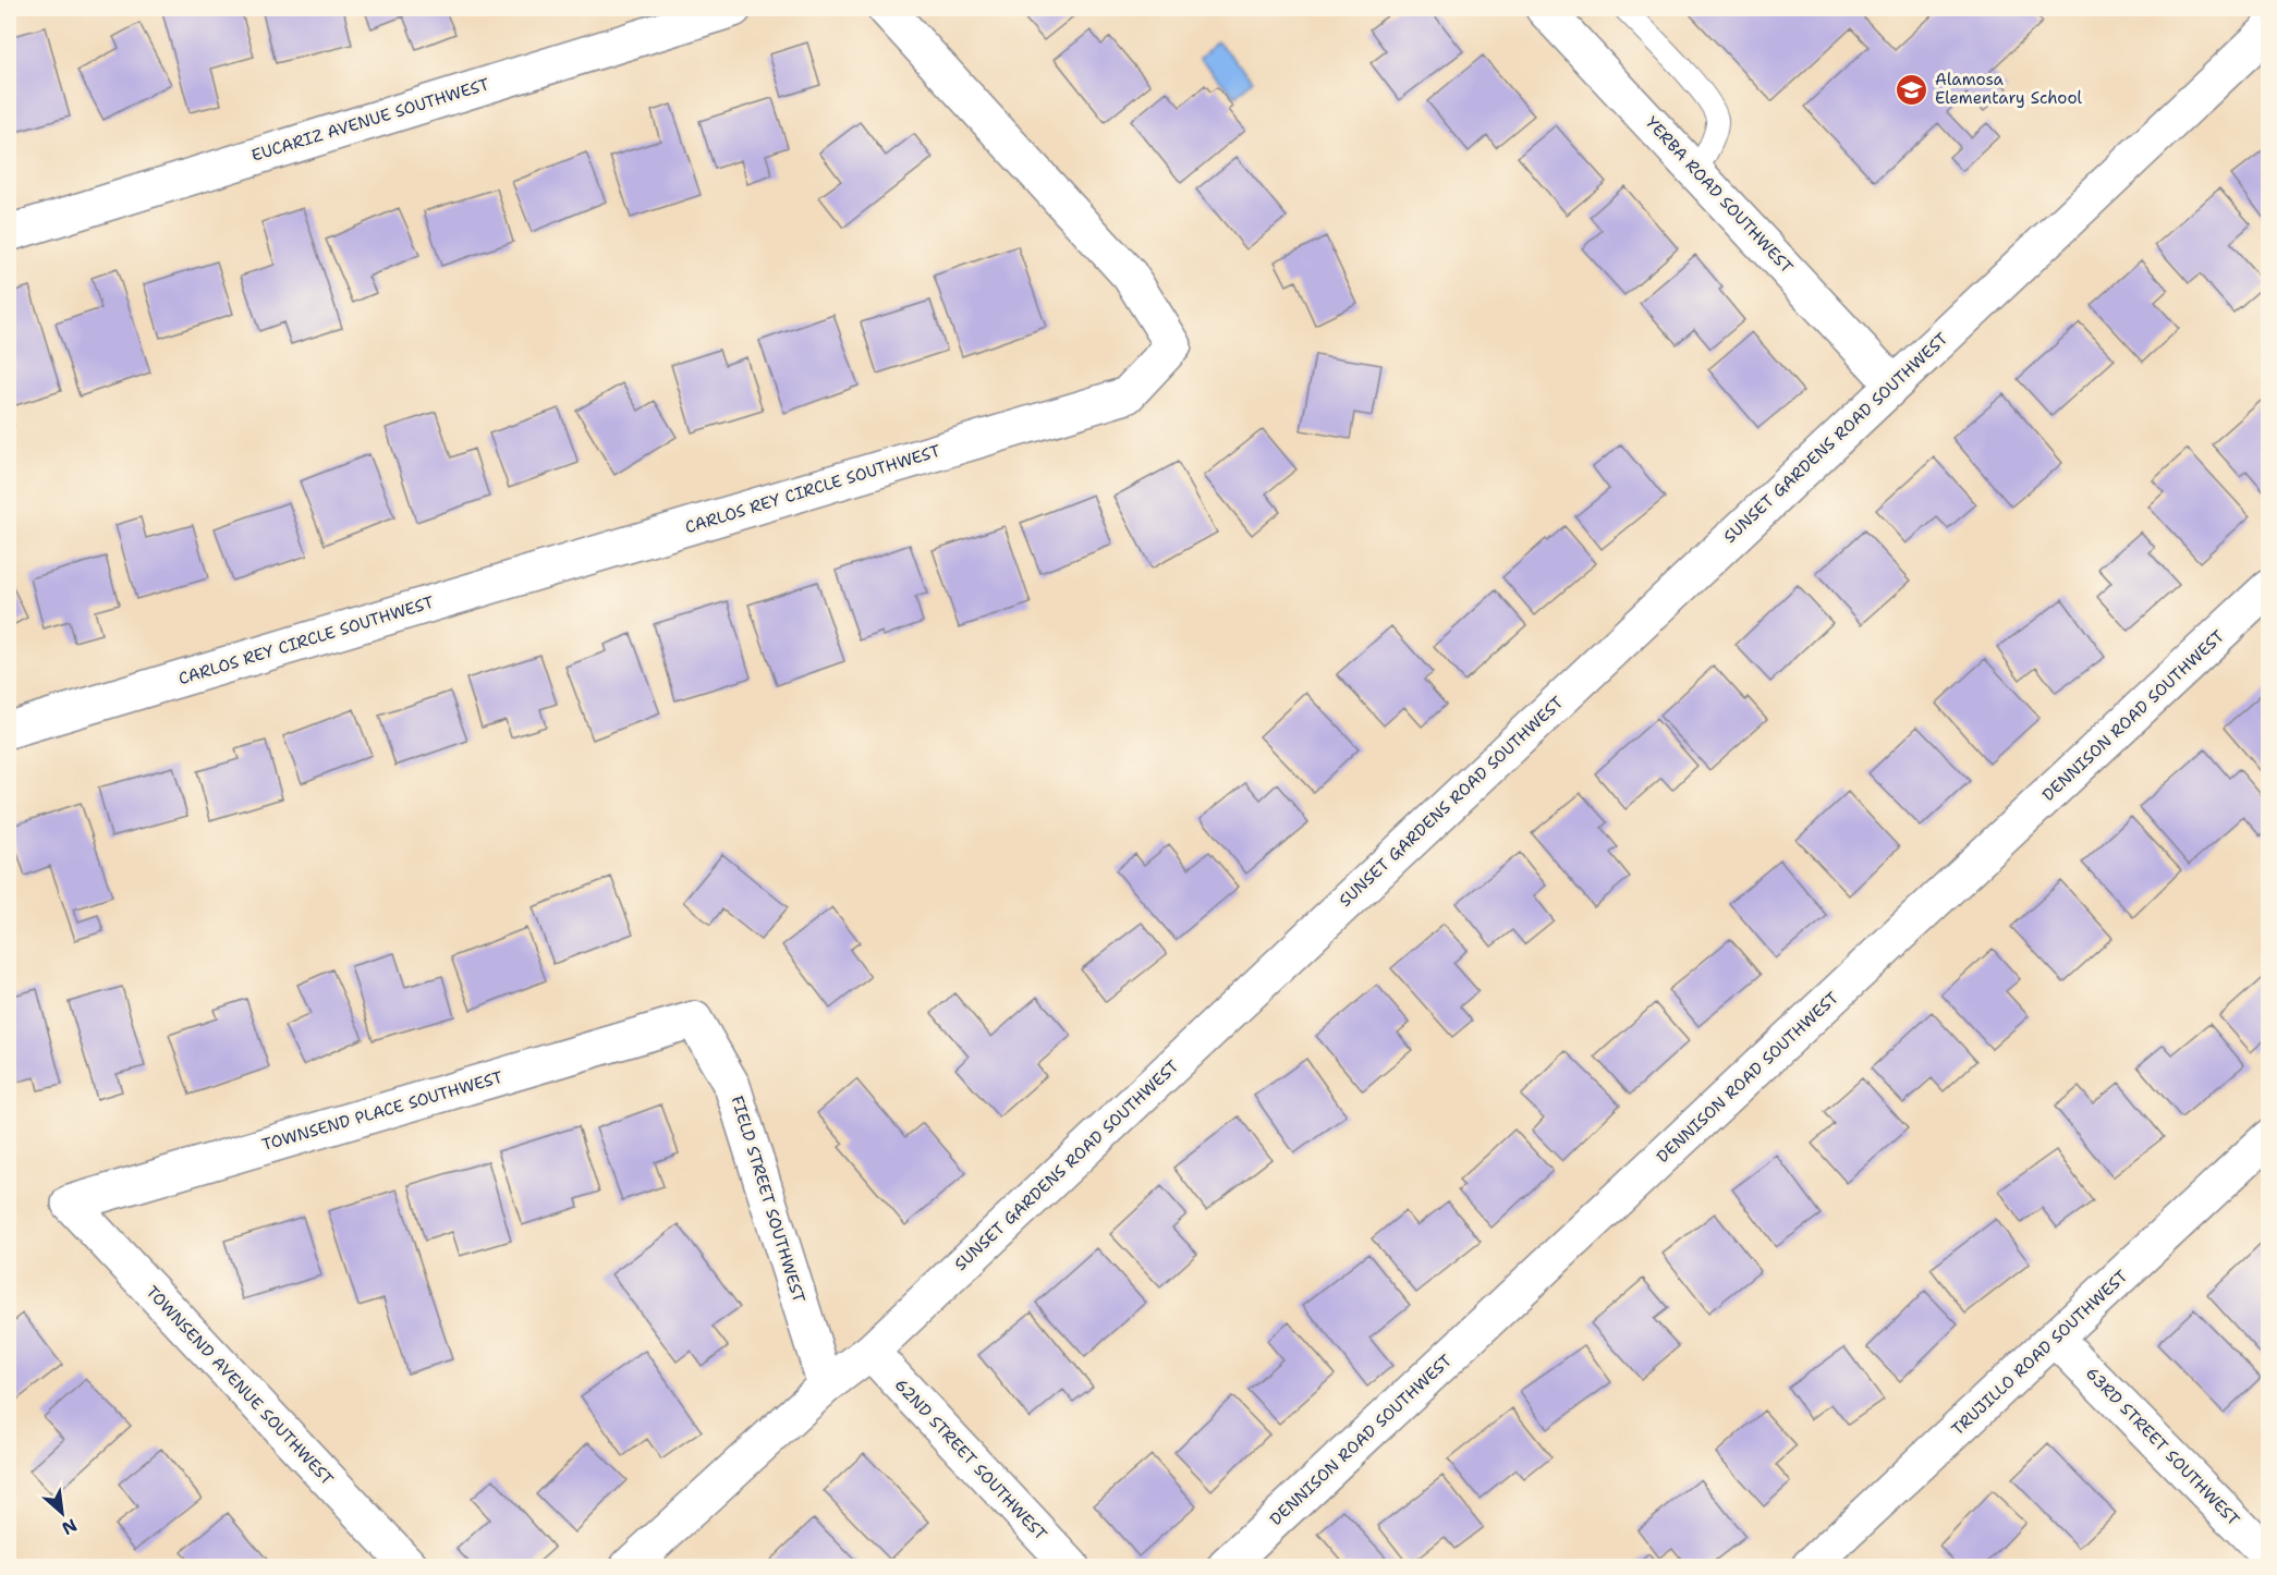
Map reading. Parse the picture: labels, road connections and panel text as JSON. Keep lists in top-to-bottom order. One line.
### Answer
{"streets":{"street":["EUCARIZ AVENUE SOUTHWEST","YERBA ROAD SOUTHWEST","SUNSET GARDENS ROAD SOUTHWEST","CARLOS REY CIRCLE SOUTHWEST","DENNISON ROAD SOUTHWEST","TOWNSEND PLACE SOUTHWEST","FIELD STREET SOUTHWEST","TRUJILLO ROAD SOUTHWEST","TOWNSEND AVENUE SOUTHWEST","63RD STREET SOUTHWEST","62ND STREET SOUTHWEST"]},"crossings":[["YERBA ROAD SOUTHWEST","SUNSET GARDENS ROAD SOUTHWEST"],["SUNSET GARDENS ROAD SOUTHWEST","FIELD STREET SOUTHWEST"],["SUNSET GARDENS ROAD SOUTHWEST","62ND STREET SOUTHWEST"],["TOWNSEND PLACE SOUTHWEST","FIELD STREET SOUTHWEST"],["TOWNSEND PLACE SOUTHWEST","TOWNSEND AVENUE SOUTHWEST"],["TRUJILLO ROAD SOUTHWEST","63RD STREET SOUTHWEST"]],"places":{"school or university":["Alamosa Elementary School"]},"north":"bottom right"}
